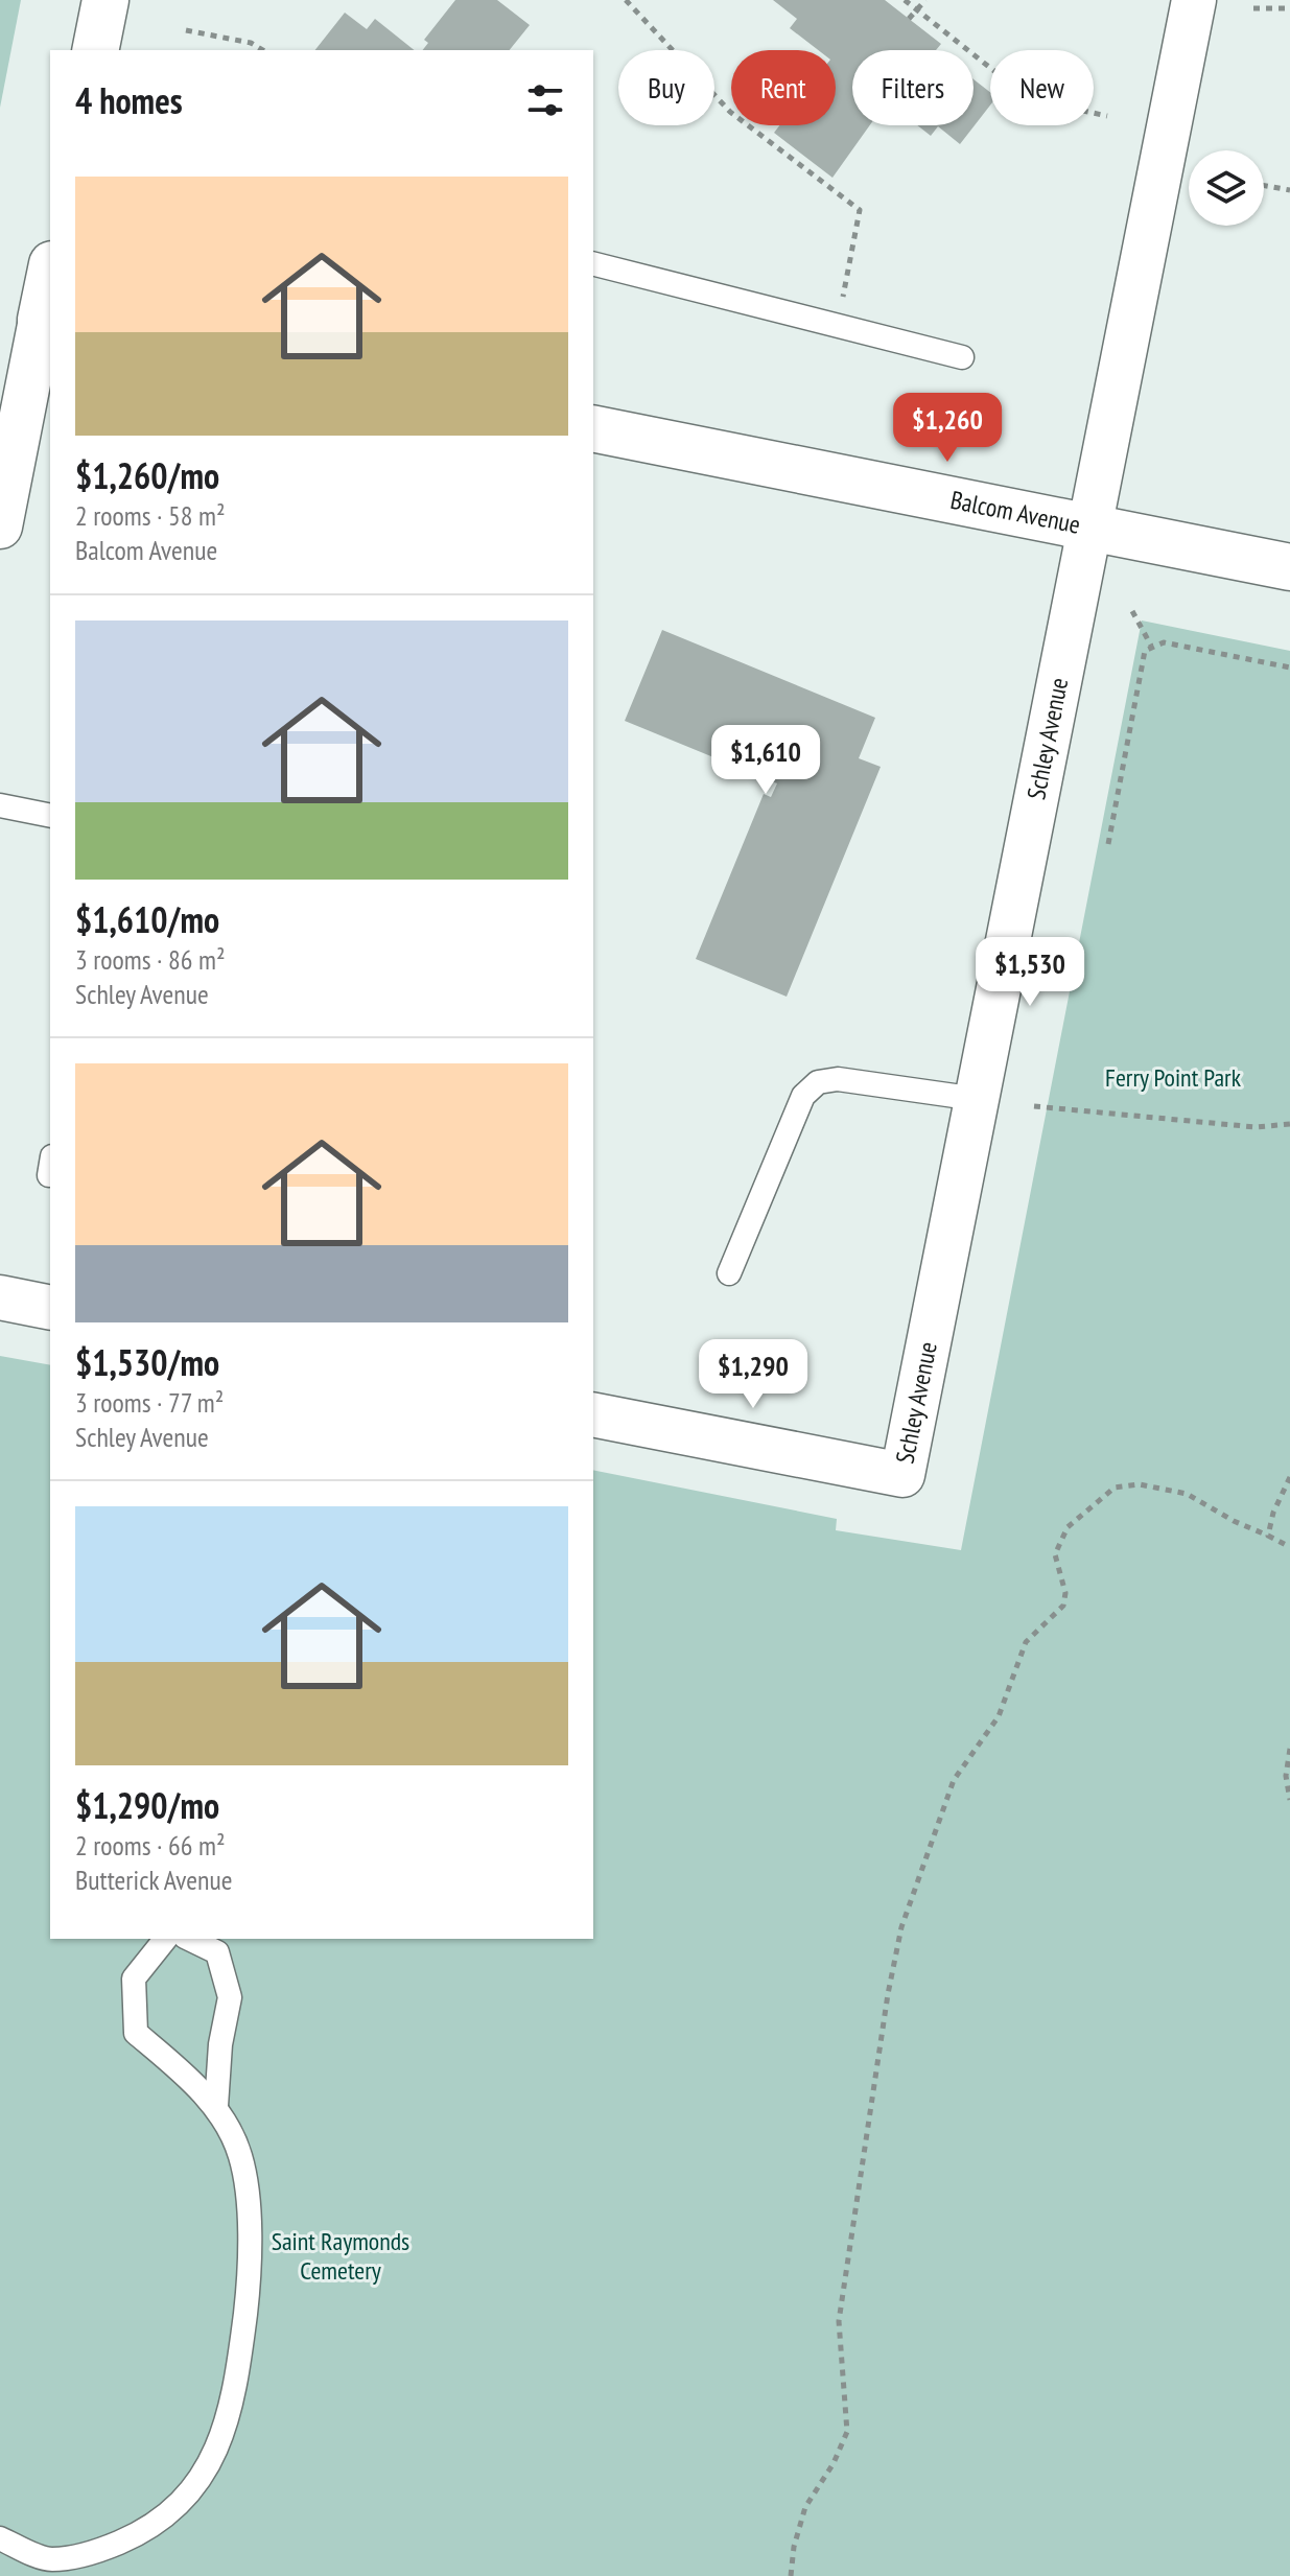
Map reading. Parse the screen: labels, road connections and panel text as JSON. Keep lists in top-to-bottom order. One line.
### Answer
{"streets":{"street":["Balcom Avenue","Schley Avenue"]},"crossings":[["Balcom Avenue","Schley Avenue"]],"parks":["Ferry Point Park","Saint Raymonds Cemetery"],"page":{"chip":["Buy","Rent","Filters","New"],"heading":"4 homes","list":[{"name":"$1,260/mo","note":"2 rooms · 58 m² · Balcom Avenue"},{"name":"$1,610/mo","note":"3 rooms · 86 m² · Schley Avenue"},{"name":"$1,530/mo","note":"3 rooms · 77 m² · Schley Avenue"},{"name":"$1,290/mo","note":"2 rooms · 66 m² · Butterick Avenue"}],"price":["$1,260","$1,610","$1,530","$1,290"]}}
